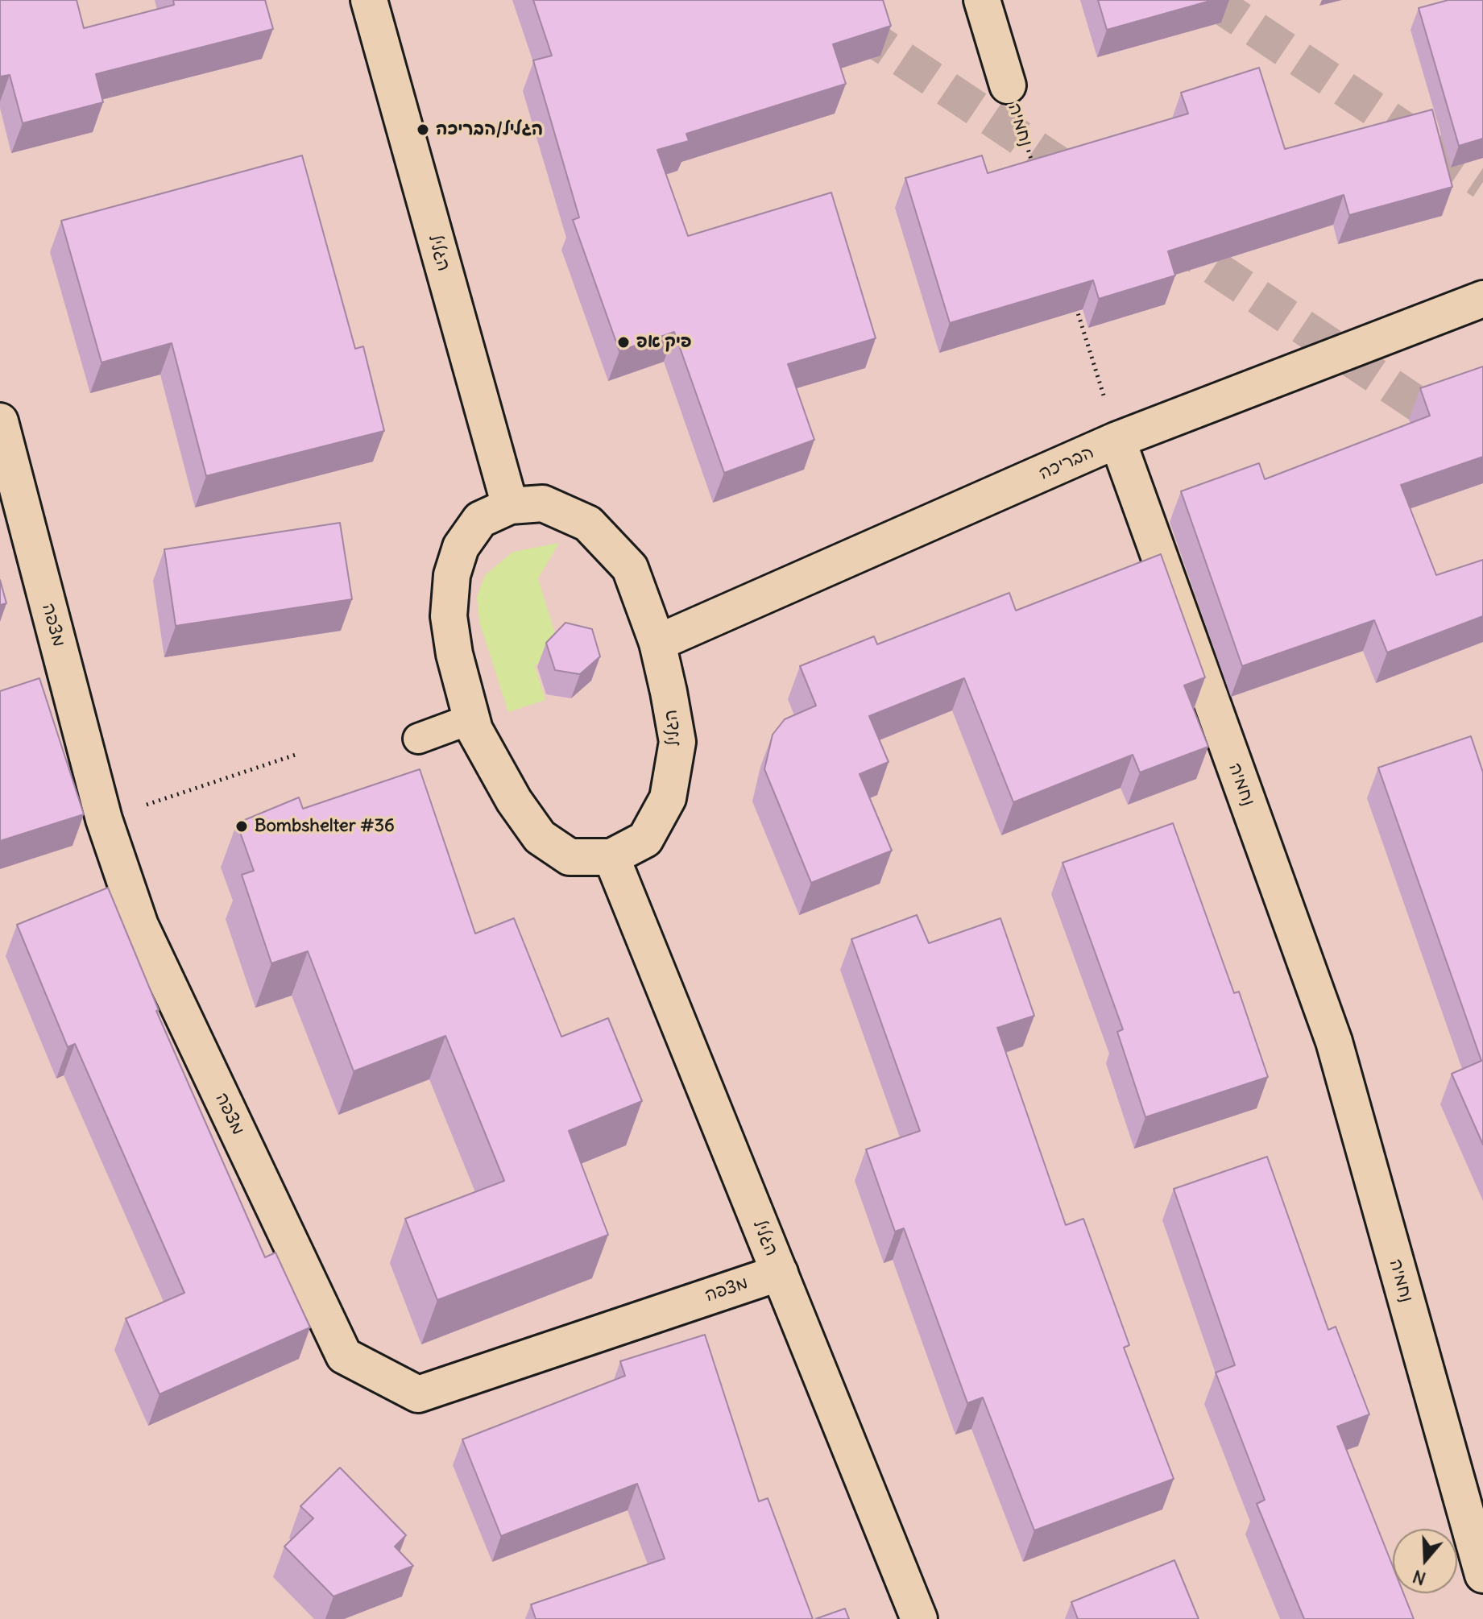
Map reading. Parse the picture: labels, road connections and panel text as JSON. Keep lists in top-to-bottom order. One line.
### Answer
{"streets":{"street":["נחמיה","הגליל","הבריכה","מצפה"]},"crossings":[["נחמיה","הבריכה"],["הגליל","הבריכה"],["הגליל","מצפה"]],"places":["הגליל/הבריכה","פיק אפ","Bombshelter #36"],"north":"bottom"}
